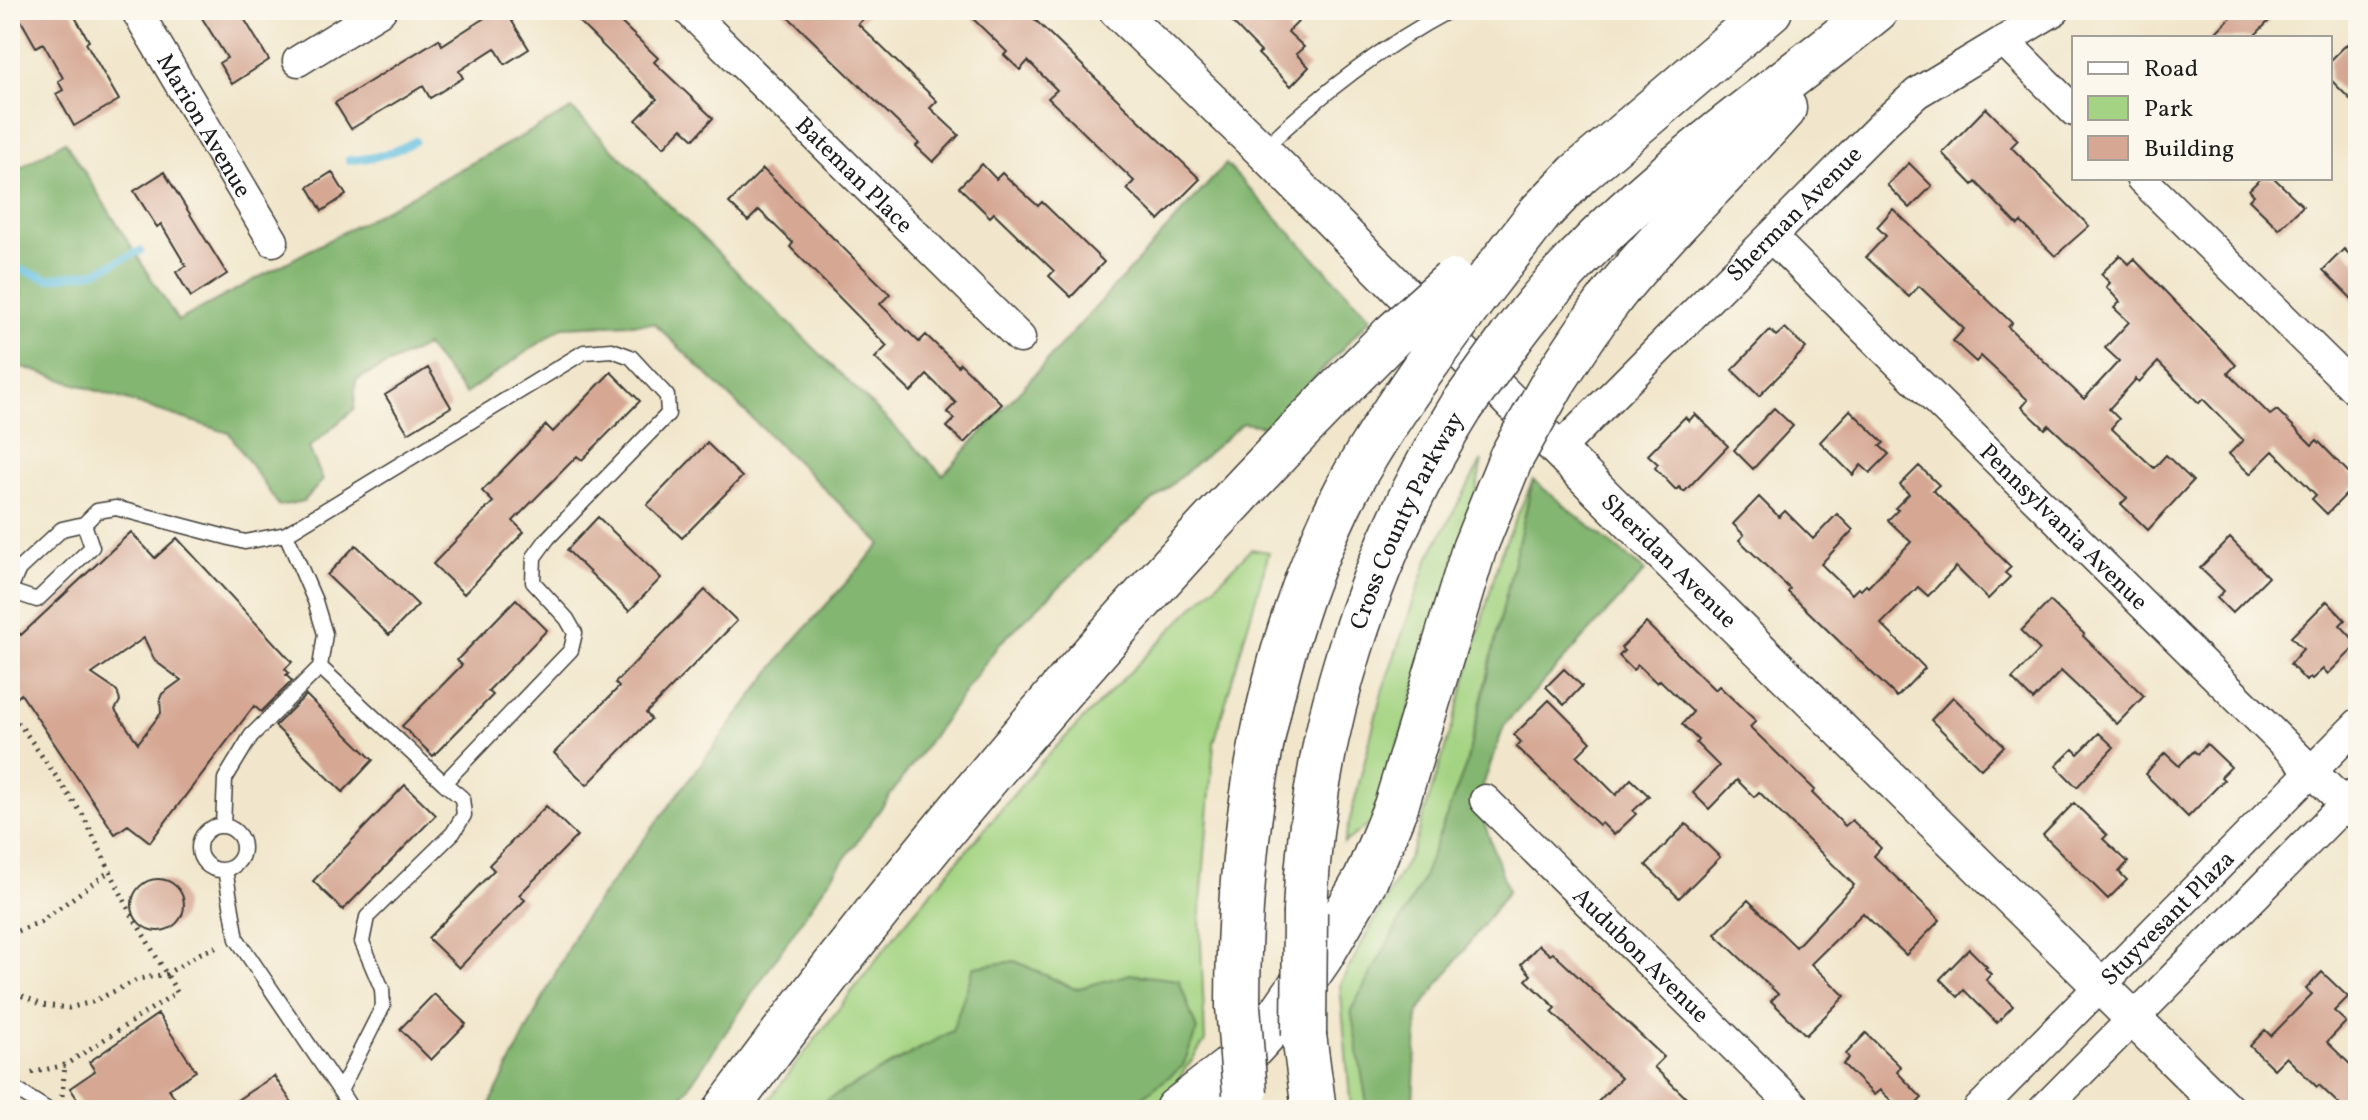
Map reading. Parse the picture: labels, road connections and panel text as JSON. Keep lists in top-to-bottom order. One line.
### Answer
{"streets":{"highway":["Cross County Parkway"],"street":["Marion Avenue","Bateman Place","Sherman Avenue","Pennsylvania Avenue","Sheridan Avenue","Stuyvesant Plaza","Audubon Avenue"]},"crossings":[["Sherman Avenue","Pennsylvania Avenue"],["Sherman Avenue","Sheridan Avenue"],["Pennsylvania Avenue","Stuyvesant Plaza"],["Sheridan Avenue","Stuyvesant Plaza"]],"legend":["Road","Park","Building"]}
